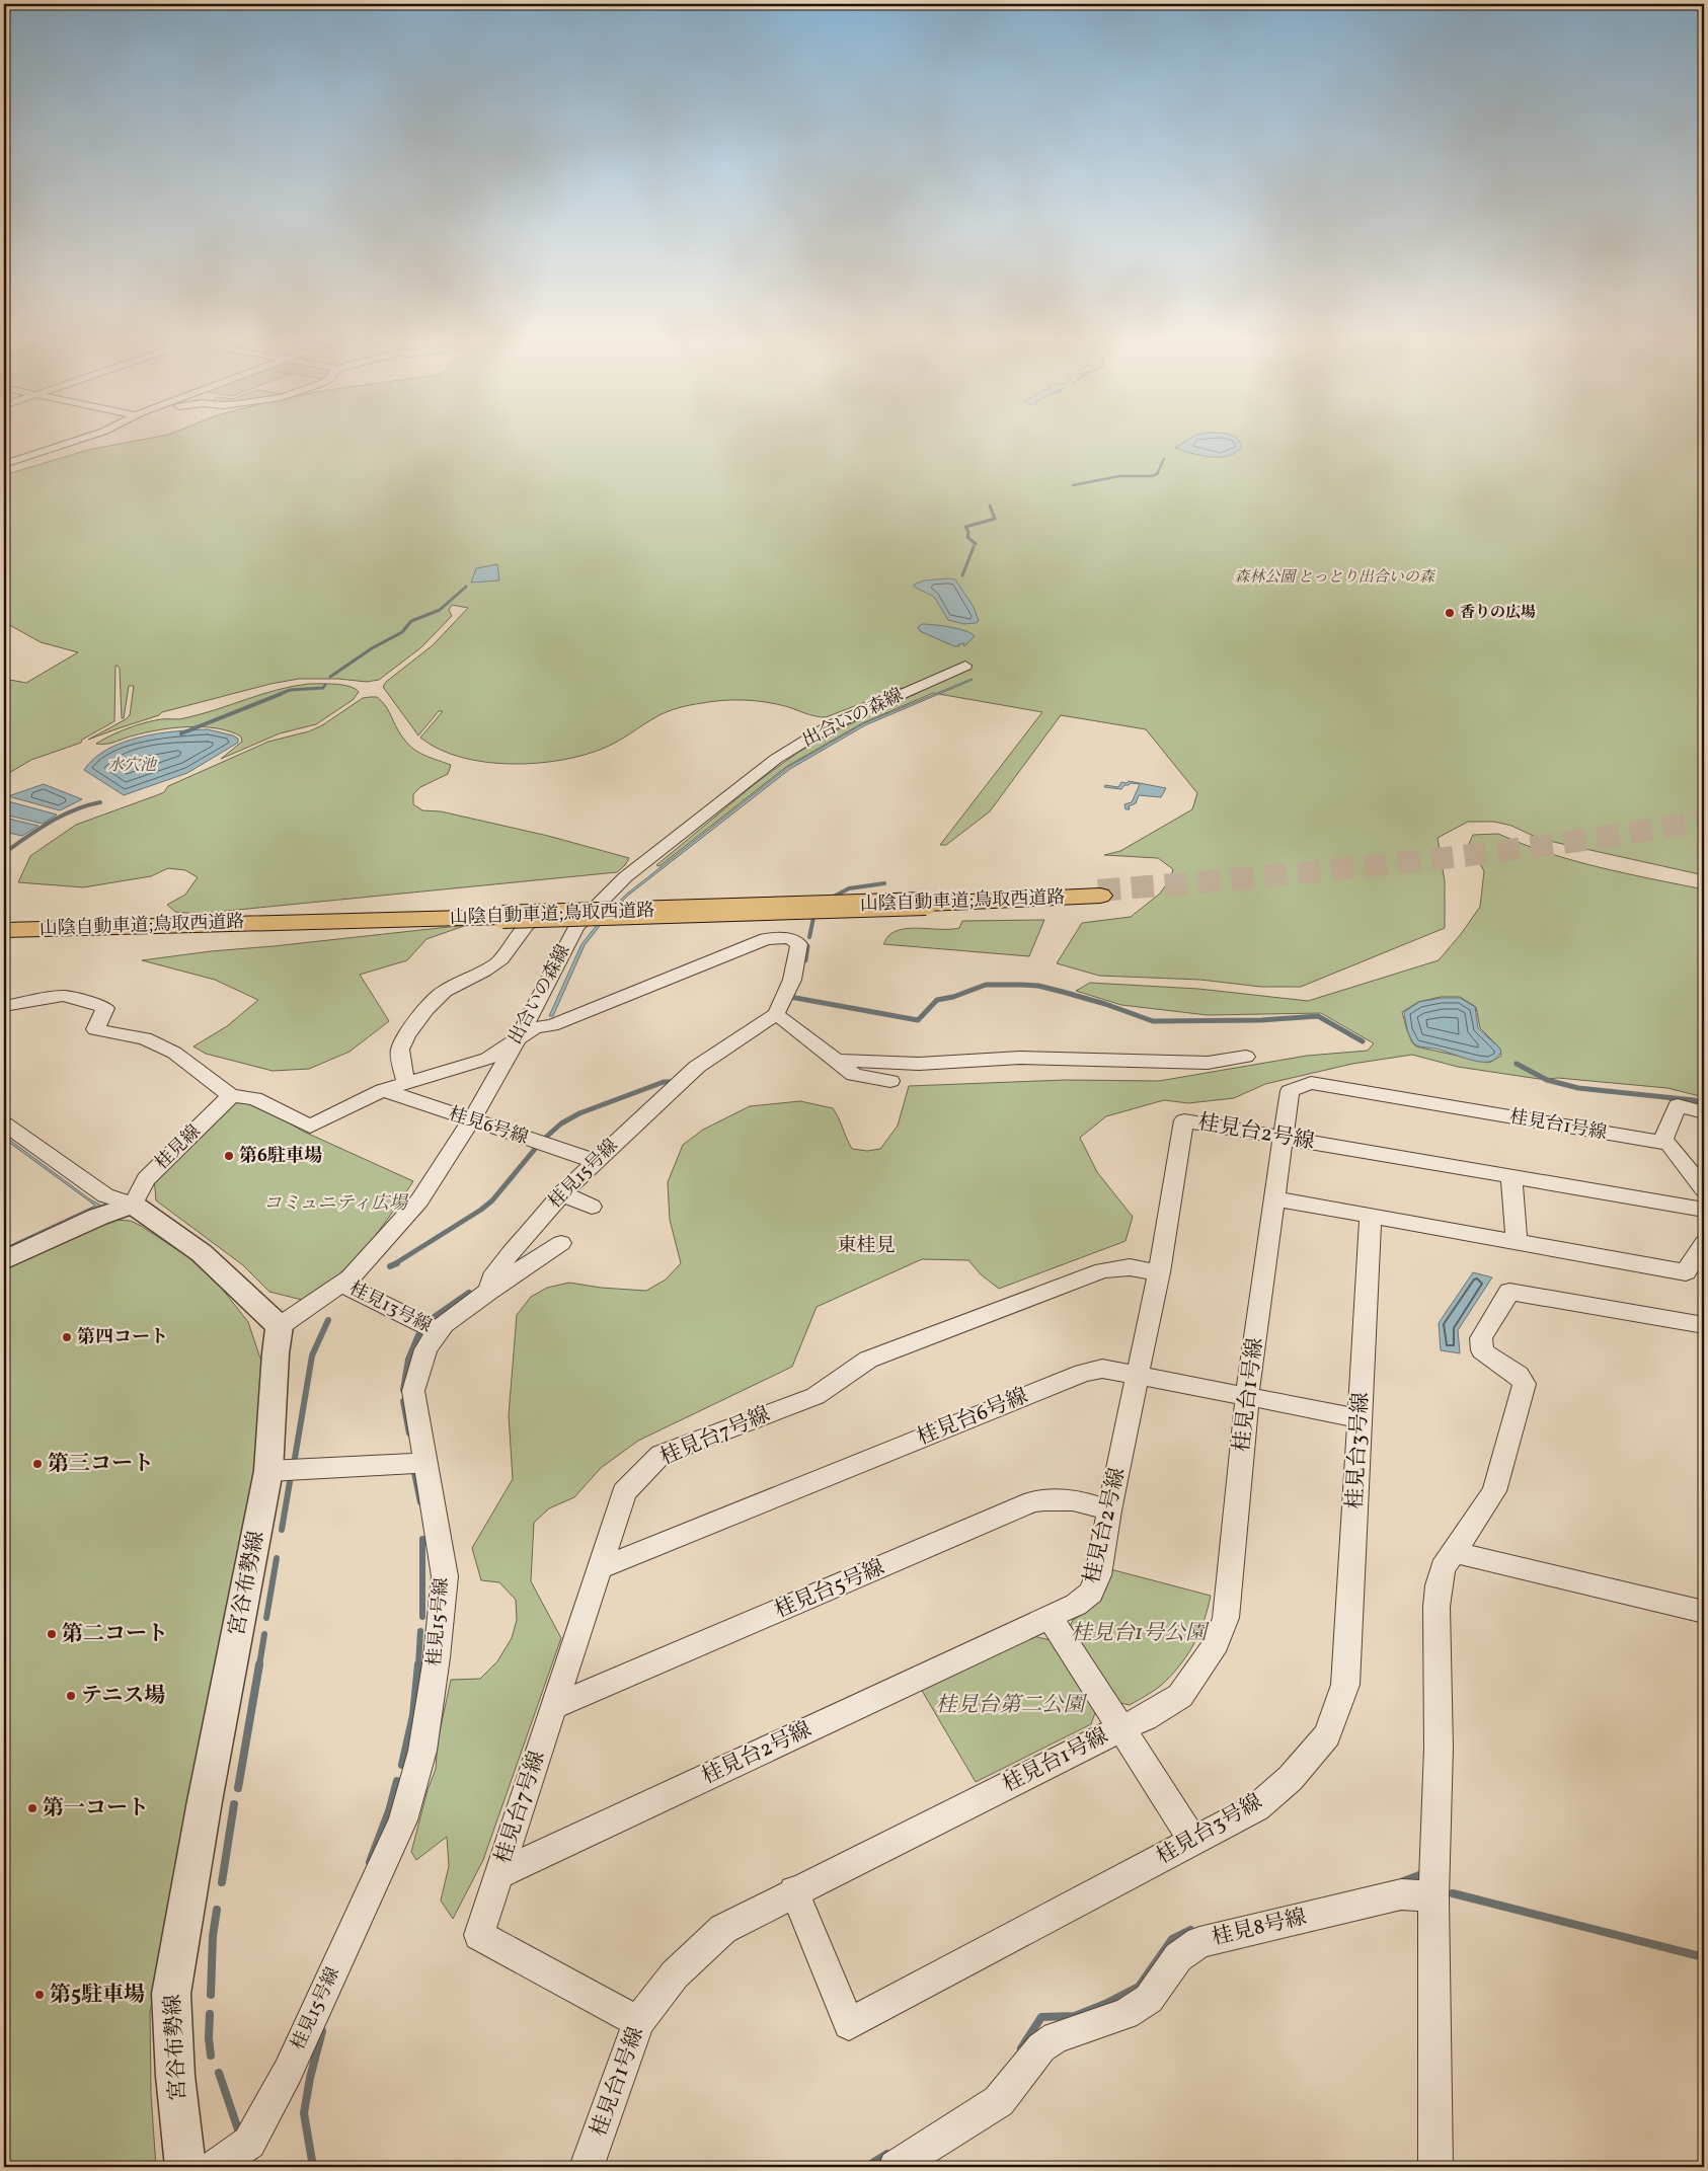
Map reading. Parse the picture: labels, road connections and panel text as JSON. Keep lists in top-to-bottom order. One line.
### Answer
{"streets":{"highway":["山陰自動車道;鳥取西道路"],"street":["出合いの森線","桂見台1号線","桂見6号線","桂見台2号線","桂見線","桂見15号線","桂見13号線","桂見台6号線","桂見台7号線","桂見台3号線","宮谷布勢線","桂見台5号線","桂見8号線"]},"crossings":[["出合いの森線","桂見6号線"],["出合いの森線","桂見13号線"],["出合いの森線","宮谷布勢線"],["桂見台1号線","桂見台2号線"],["桂見台1号線","桂見台6号線"],["桂見台1号線","桂見台3号線"],["桂見6号線","桂見15号線"],["桂見台2号線","桂見台6号線"],["桂見台2号線","桂見台7号線"],["桂見台2号線","桂見台5号線"],["桂見15号線","桂見13号線"],["桂見台6号線","桂見台7号線"],["桂見台6号線","桂見台3号線"],["桂見台7号線","桂見台5号線"]],"districts":["東桂見"],"water":["水穴池"],"parks":["森林公園 とっとり出合いの森","コミュニティ広場","桂見台1号公園","桂見台第二公園"],"places":["香りの広場","第6駐車場","第四コート","第三コート","第二コート","テニス場","第一コート","第5駐車場"]}
